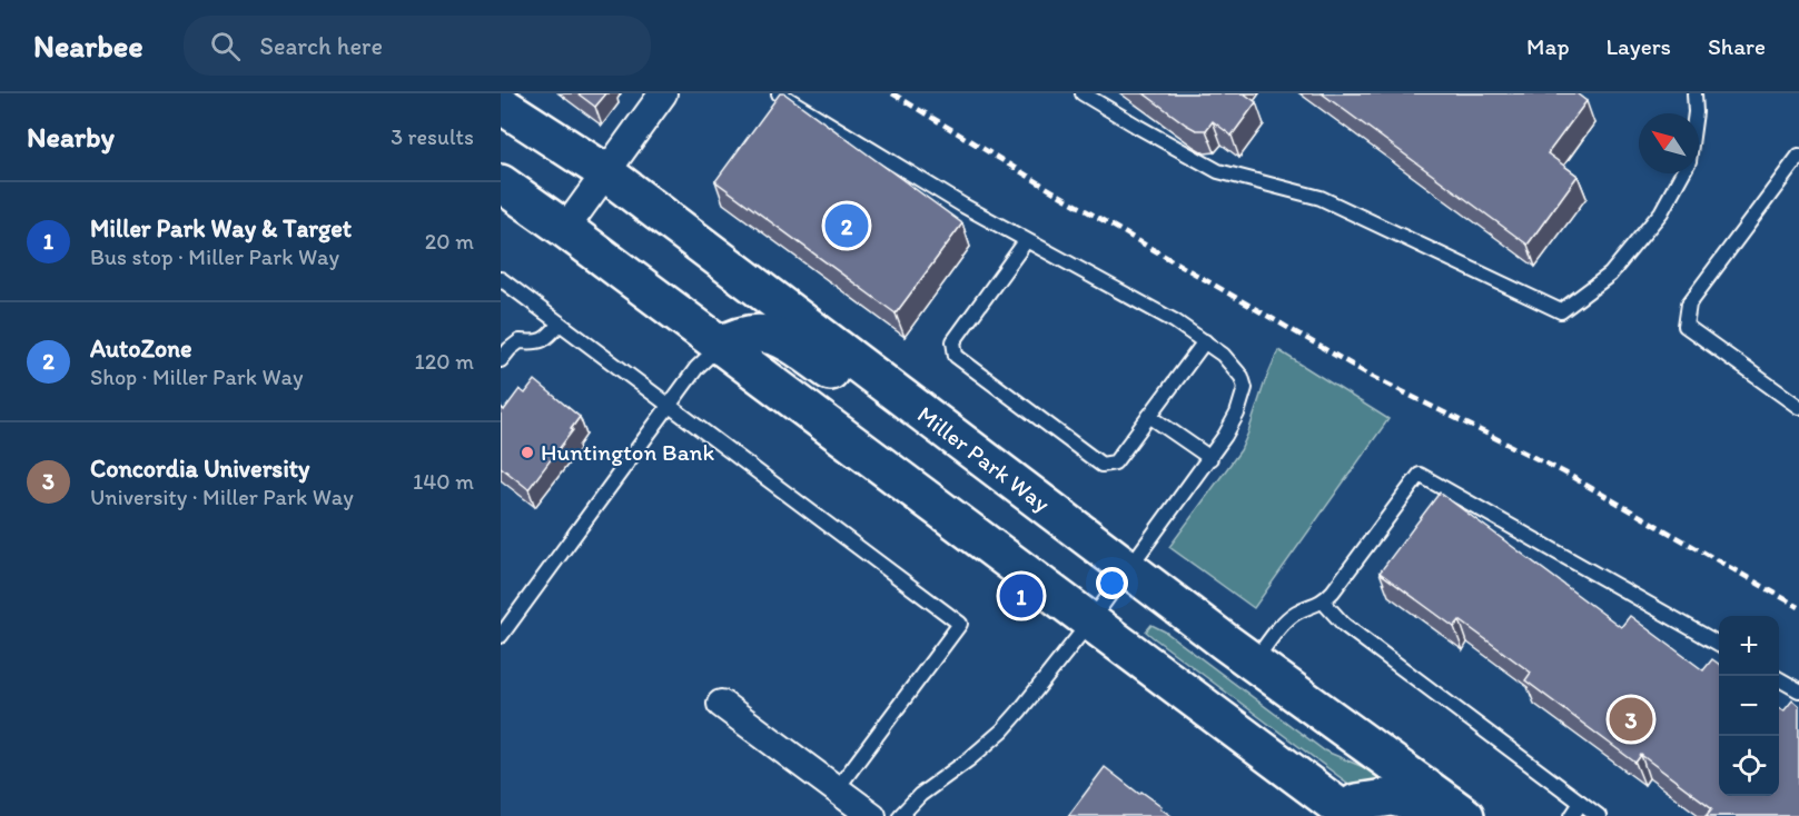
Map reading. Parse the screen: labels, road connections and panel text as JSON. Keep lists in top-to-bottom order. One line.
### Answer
{"streets":{"main road":["Miller Park Way"]},"places":["Huntington Bank"],"north":"top left","page":{"header":"Nearbee","search":"Search here","nav":["Map","Layers","Share"],"heading":["Nearby","3 results"],"list":[{"mark":"1","name":"Miller Park Way & Target","note":"Bus stop · Miller Park Way","value":"20 m"},{"mark":"2","name":"AutoZone","note":"Shop · Miller Park Way","value":"120 m"},{"mark":"3","name":"Concordia University","note":"University · Miller Park Way","value":"140 m"}],"pins":["2","1","3"],"map_buttons":["+","−"]}}
